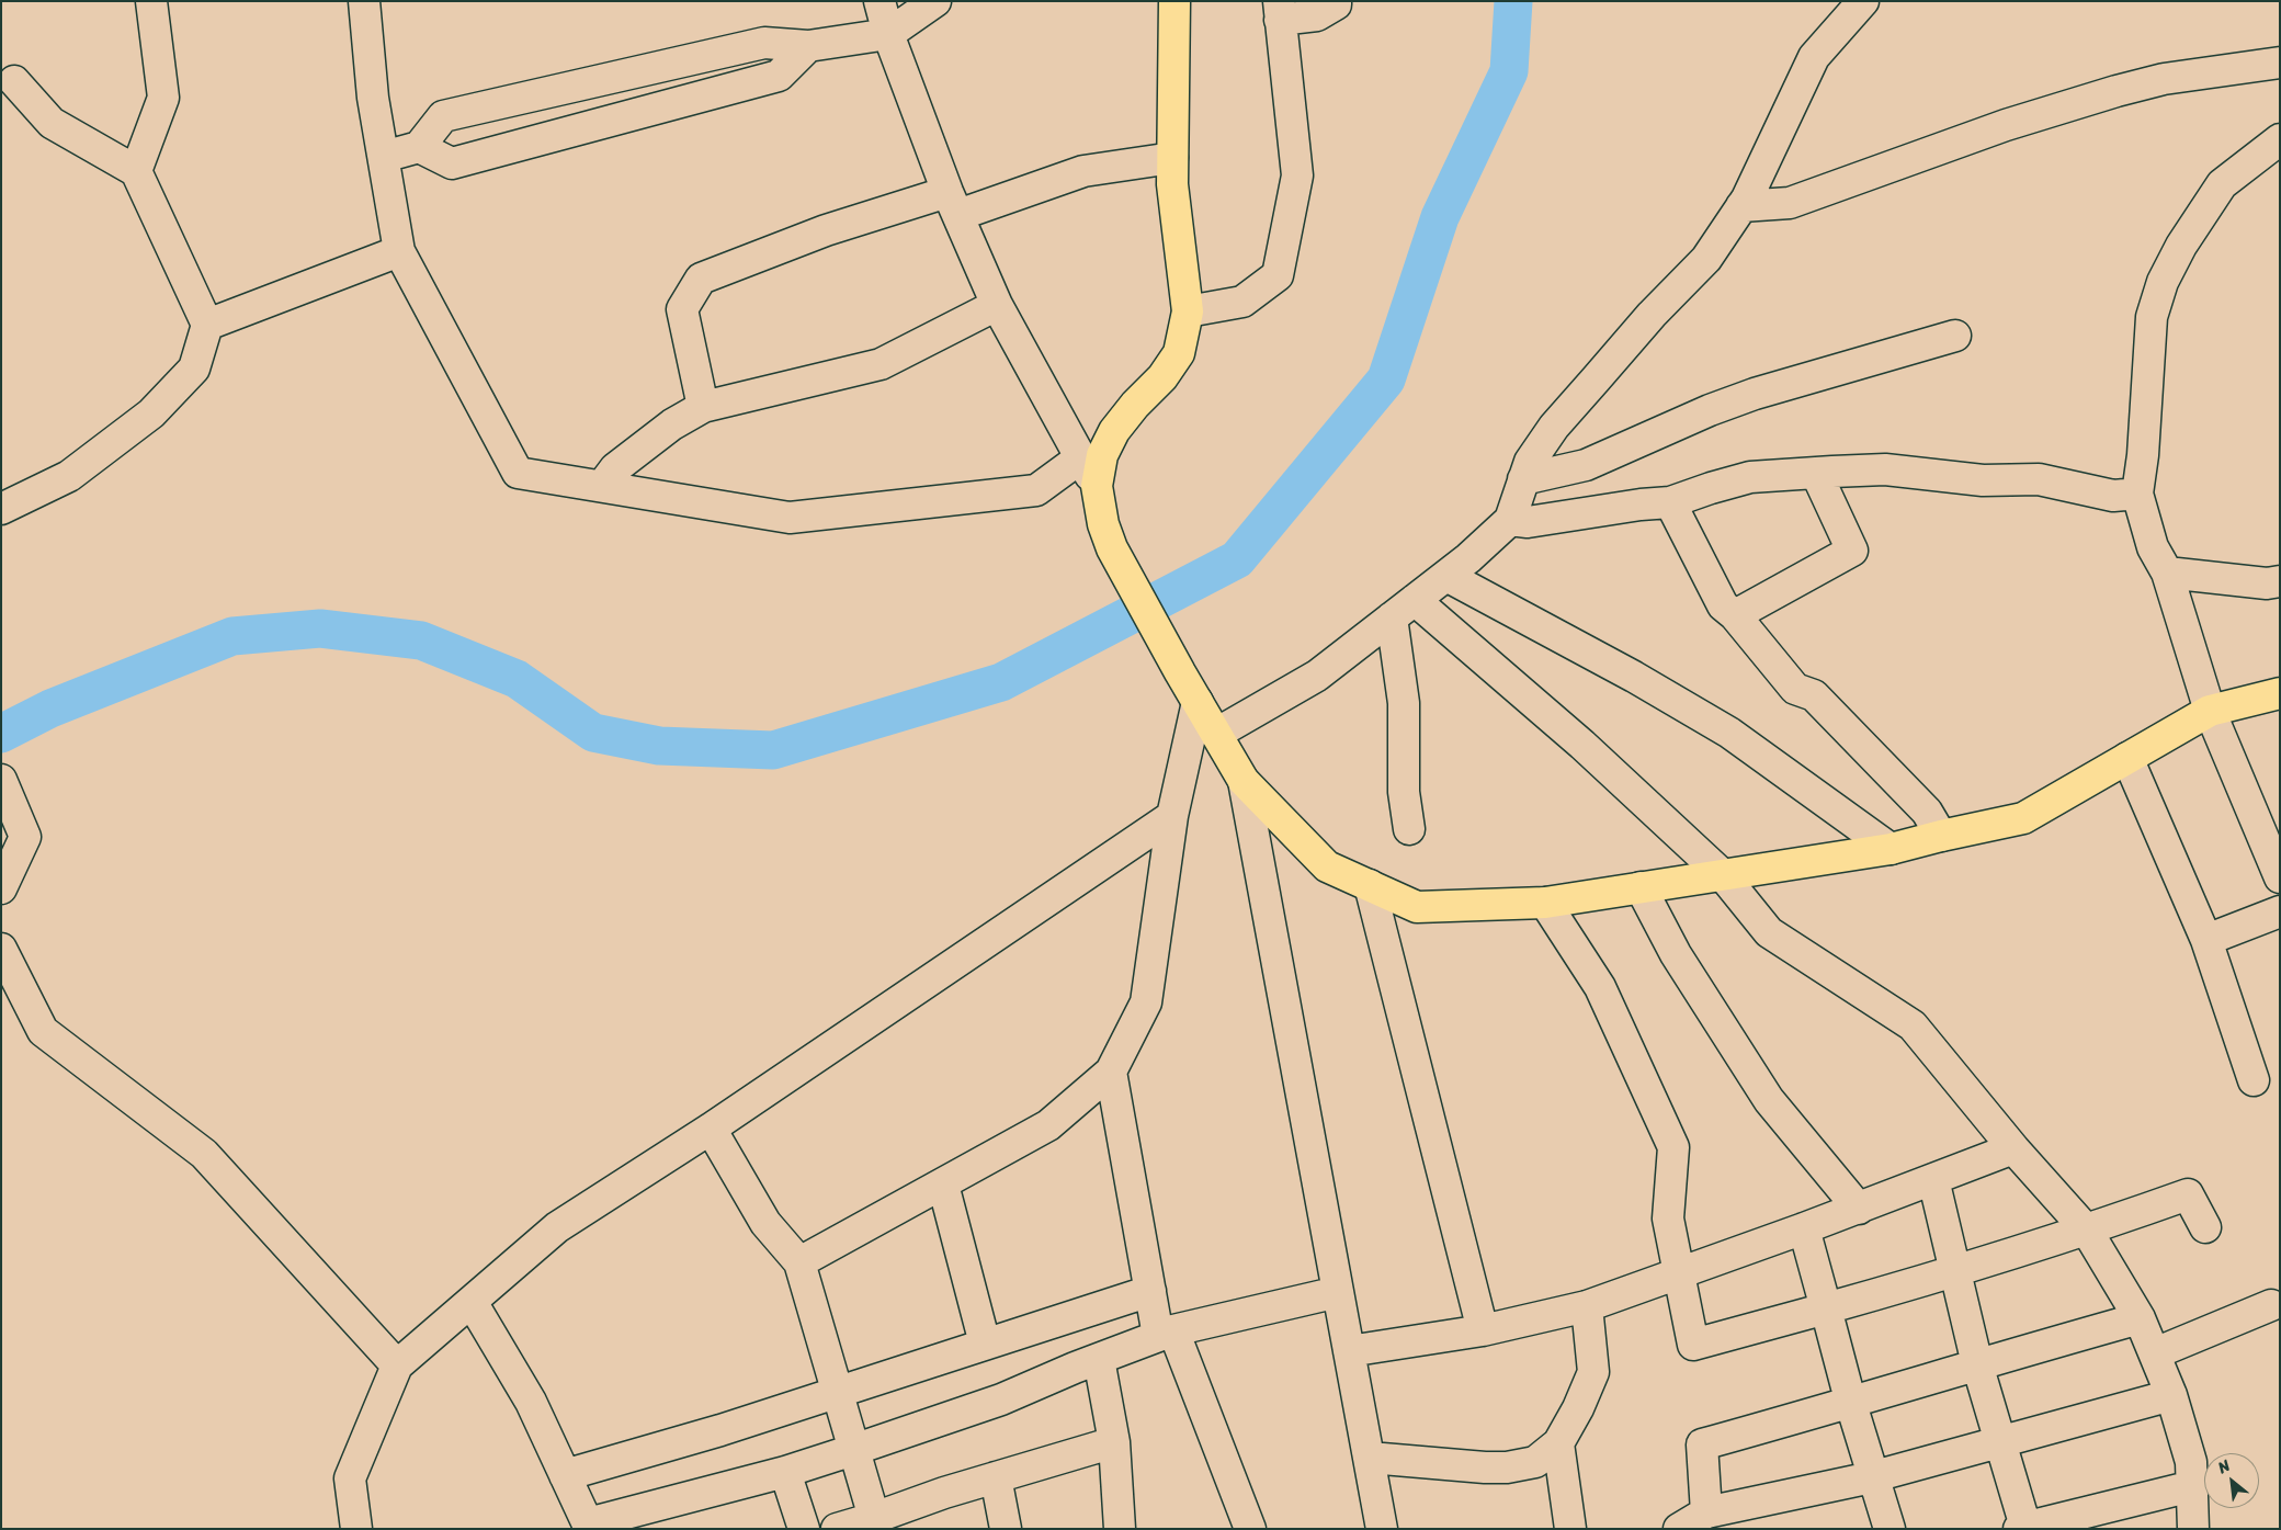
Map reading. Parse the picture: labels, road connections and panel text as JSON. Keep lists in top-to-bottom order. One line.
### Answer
{"north":"top left"}
